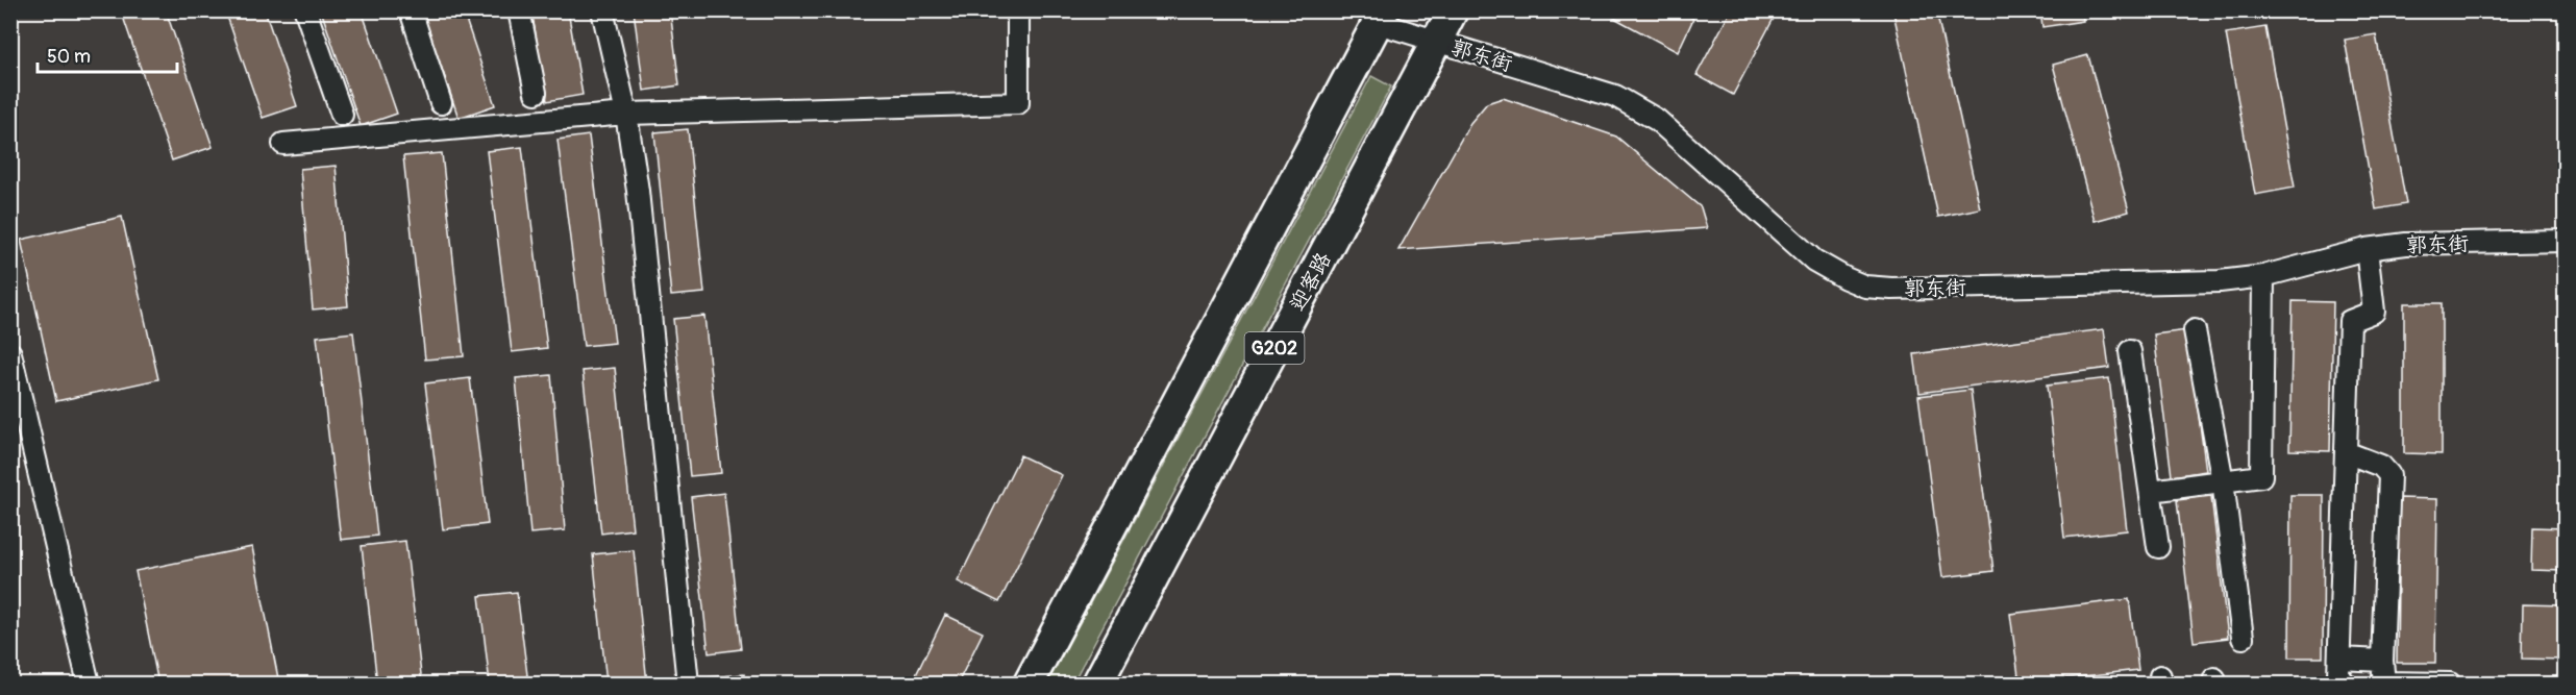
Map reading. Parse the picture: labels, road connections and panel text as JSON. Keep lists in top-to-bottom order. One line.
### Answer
{"streets":{"highway":["迎客路","G202"],"street":["郭东街"]},"crossings":[["郭东街","迎客路"],["郭东街","G202"]],"scale_bar":"50 m"}
